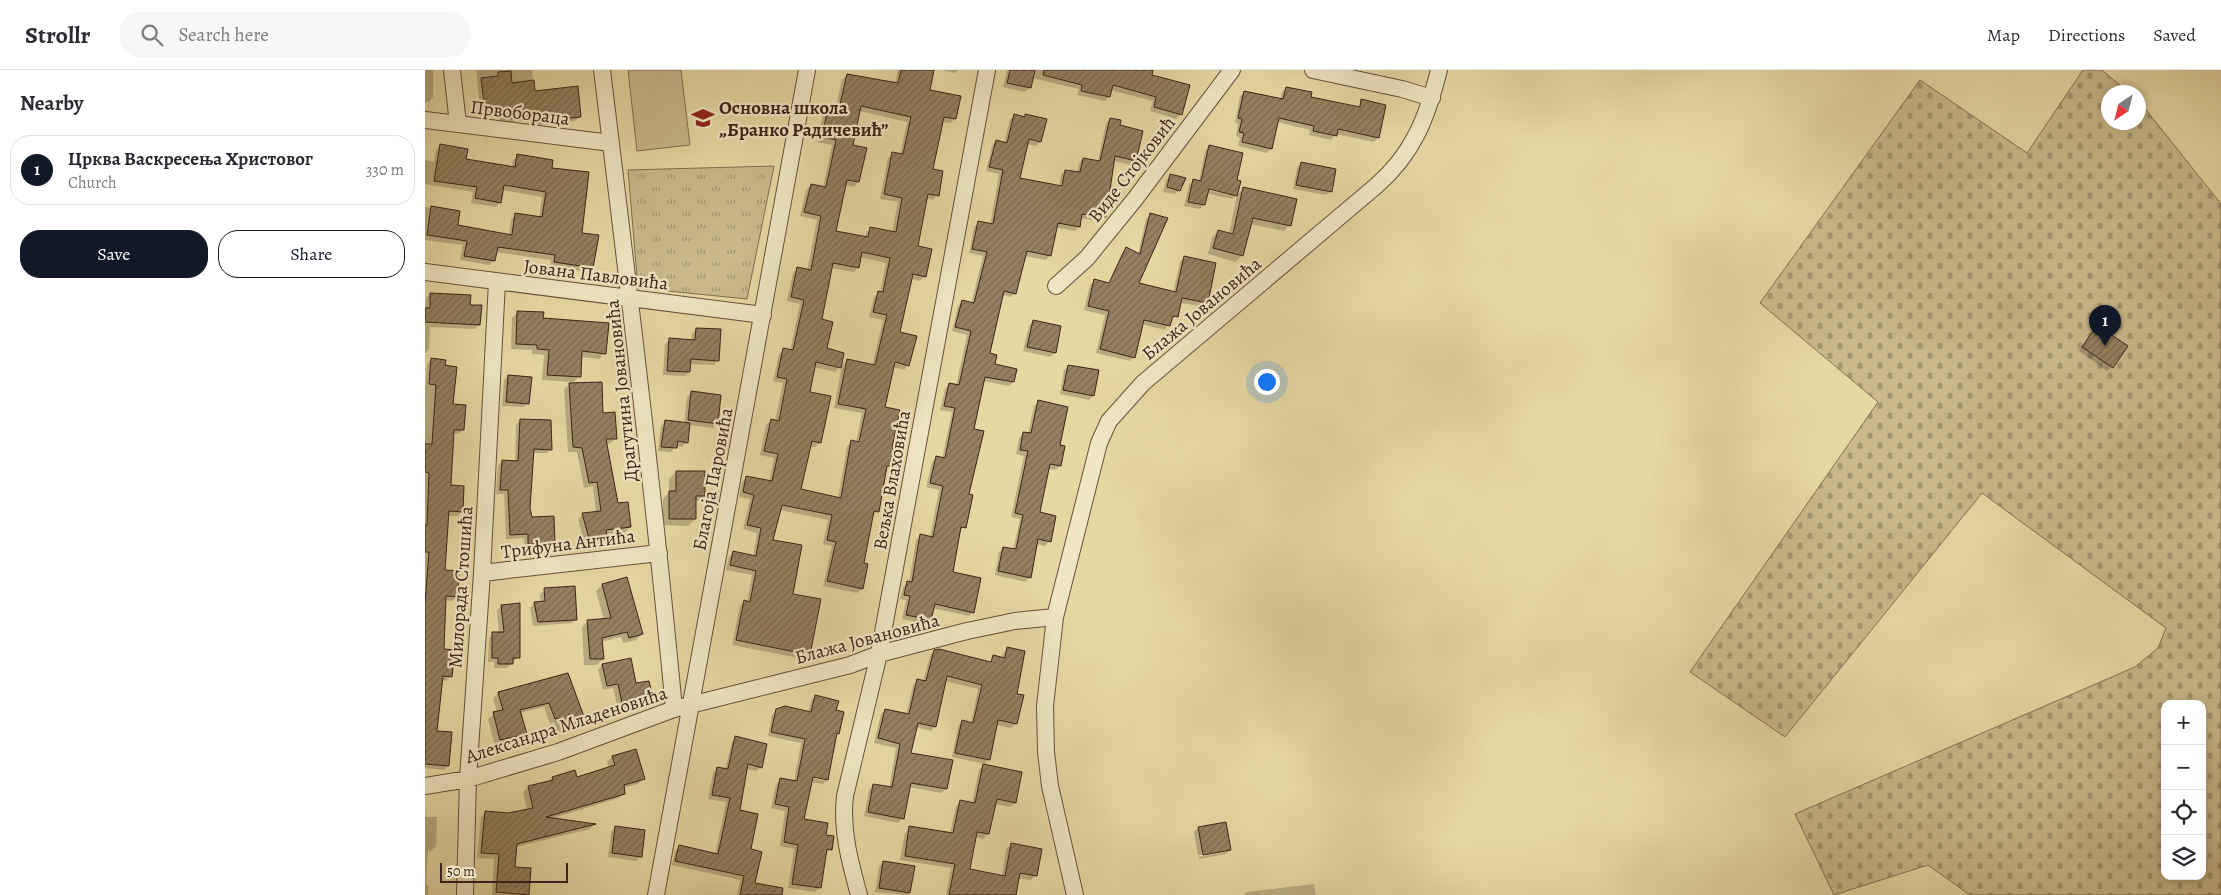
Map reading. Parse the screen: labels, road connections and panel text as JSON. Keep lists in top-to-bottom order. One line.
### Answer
{"streets":{"street":["Првобораца","Виде Стојковић","Јована Павловића","Блажа Јовановића","Драгутина Јовановића","Благоја Паровића","Вељка Влаховића","Трифуна Антића","Милорада Стошића","Александра Младеновића"]},"crossings":[["Првобораца","Драгутина Јовановића"],["Јована Павловића","Драгутина Јовановића"],["Јована Павловића","Благоја Паровића"],["Јована Павловића","Милорада Стошића"],["Блажа Јовановића","Благоја Паровића"],["Блажа Јовановића","Вељка Влаховића"],["Блажа Јовановића","Александра Младеновића"],["Драгутина Јовановића","Трифуна Антића"],["Драгутина Јовановића","Александра Младеновића"],["Благоја Паровића","Александра Младеновића"],["Трифуна Антића","Милорада Стошића"],["Милорада Стошића","Александра Младеновића"]],"places":{"school or university":["Основна школа „Бранко Радичевић”"]},"scale_bar":"50 m","north":"bottom left","page":{"header":"Strollr","search":"Search here","nav":["Map","Directions","Saved"],"heading":"Nearby","list":[{"mark":"1","name":"Црква Васкресења Христовог","note":"Church","value":"330 m"}],"buttons":["Save","Share"],"pins":"1","map_buttons":["+","−"],"scale":"50 m"}}
